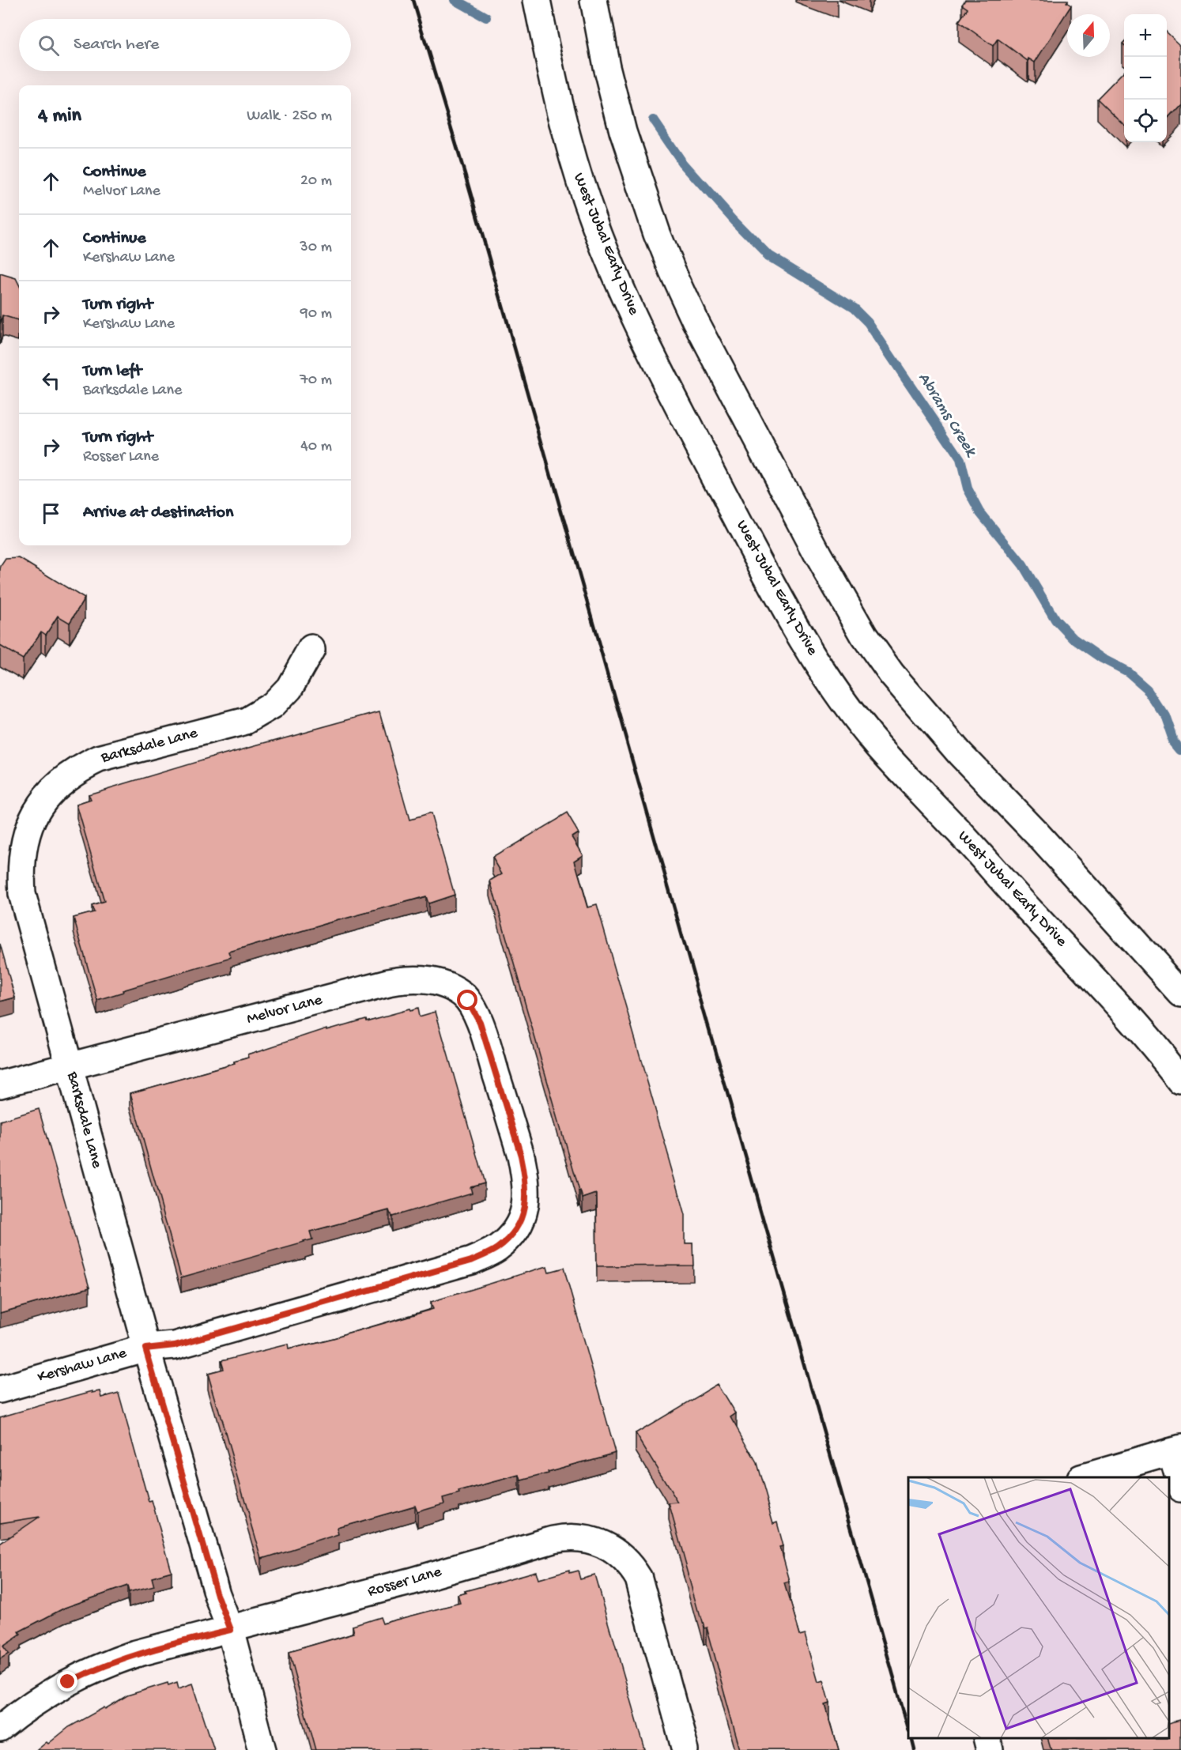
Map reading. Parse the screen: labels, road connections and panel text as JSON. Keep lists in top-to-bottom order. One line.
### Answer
{"streets":{"street":["West Jubal Early Drive","Barksdale Lane","Melvor Lane","Kershaw Lane","Rosser Lane"]},"crossings":[["Barksdale Lane","Melvor Lane"],["Barksdale Lane","Kershaw Lane"],["Barksdale Lane","Rosser Lane"],["Melvor Lane","Kershaw Lane"]],"water":["Abrams Creek"],"north":"top","page":{"map_buttons":["+","−"],"search":"Search here","heading":["4 min","Walk · 250 m"],"list":[["Continue","Melvor Lane","20 m"],["Continue","Kershaw Lane","30 m"],["Turn right","Kershaw Lane","90 m"],["Turn left","Barksdale Lane","70 m"],["Turn right","Rosser Lane","40 m"],"Arrive at destination"]}}
